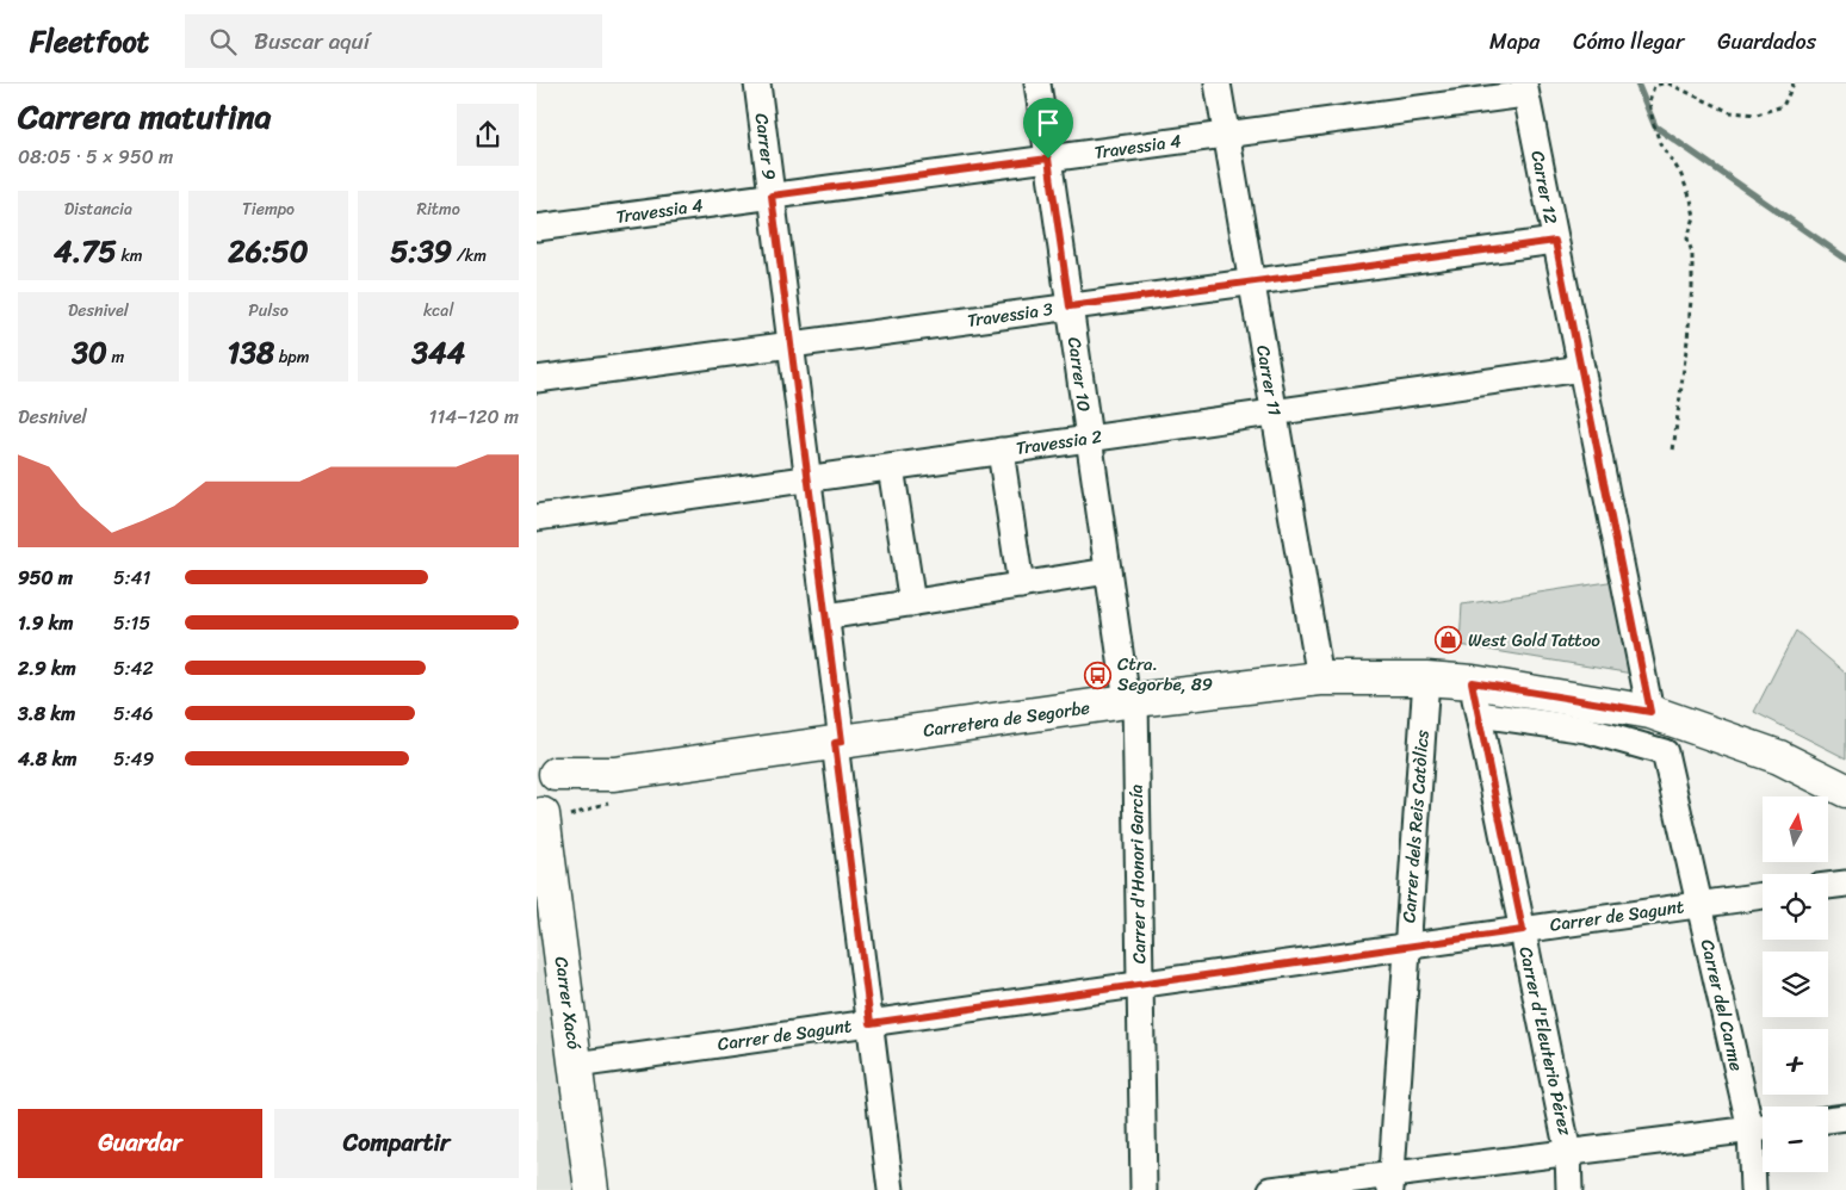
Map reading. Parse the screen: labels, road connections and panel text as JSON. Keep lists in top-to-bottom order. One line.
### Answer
{"streets":{"street":["Carrer 9","Travessia 4","Carrer 12","Travessia 3","Carrer 10","Carrer 11","Travessia 2","Carretera de Segorbe","Carrer dels Reis Catòlics","Carrer d'Honori García","Carrer de Sagunt","Carrer Xacó","Carrer del Carme","Carrer d'Eleuterio Pérez"]},"crossings":[["Carrer 9","Travessia 4"],["Carrer 9","Travessia 3"],["Carrer 9","Travessia 2"],["Carrer 9","Carretera de Segorbe"],["Carrer 9","Carrer de Sagunt"],["Travessia 4","Carrer 12"],["Travessia 4","Carrer 10"],["Travessia 4","Carrer 11"],["Carrer 12","Travessia 3"],["Carrer 12","Travessia 2"],["Carrer 12","Carretera de Segorbe"],["Travessia 3","Carrer 10"],["Travessia 3","Carrer 11"],["Carrer 10","Travessia 2"],["Carrer 10","Carretera de Segorbe"],["Carrer 10","Carrer d'Honori García"],["Carrer 11","Travessia 2"],["Carrer 11","Carretera de Segorbe"],["Carretera de Segorbe","Carrer dels Reis Catòlics"],["Carretera de Segorbe","Carrer d'Honori García"],["Carretera de Segorbe","Carrer Xacó"],["Carretera de Segorbe","Carrer d'Eleuterio Pérez"],["Carrer dels Reis Catòlics","Carrer de Sagunt"],["Carrer d'Honori García","Carrer de Sagunt"],["Carrer de Sagunt","Carrer Xacó"],["Carrer de Sagunt","Carrer del Carme"],["Carrer de Sagunt","Carrer d'Eleuterio Pérez"],["Carrer del Carme","Carrer d'Eleuterio Pérez"]],"places":{"shop":["West Gold Tattoo"],"bus stop":["Ctra. Segorbe, 89"]},"north":"top","page":{"header":"Fleetfoot","search":"Buscar aquí","nav":["Mapa","Cómo llegar","Guardados"],"heading":["Carrera matutina","08:05 · 5 × 950 m"],"stats":[["Distancia","4.75 km"],["Tiempo","26:50"],["Ritmo","5:39 /km"],["Desnivel","30 m"],["Pulso","138 bpm"],["kcal","344"]],"chart":["Desnivel","114–120 m"],"list":[{"name":"950 m","note":"5:41"},{"name":"1.9 km","note":"5:15"},{"name":"2.9 km","note":"5:42"},{"name":"3.8 km","note":"5:46"},{"name":"4.8 km","note":"5:49"}],"map_buttons":["+","−"],"buttons":["Guardar","Compartir"]}}
